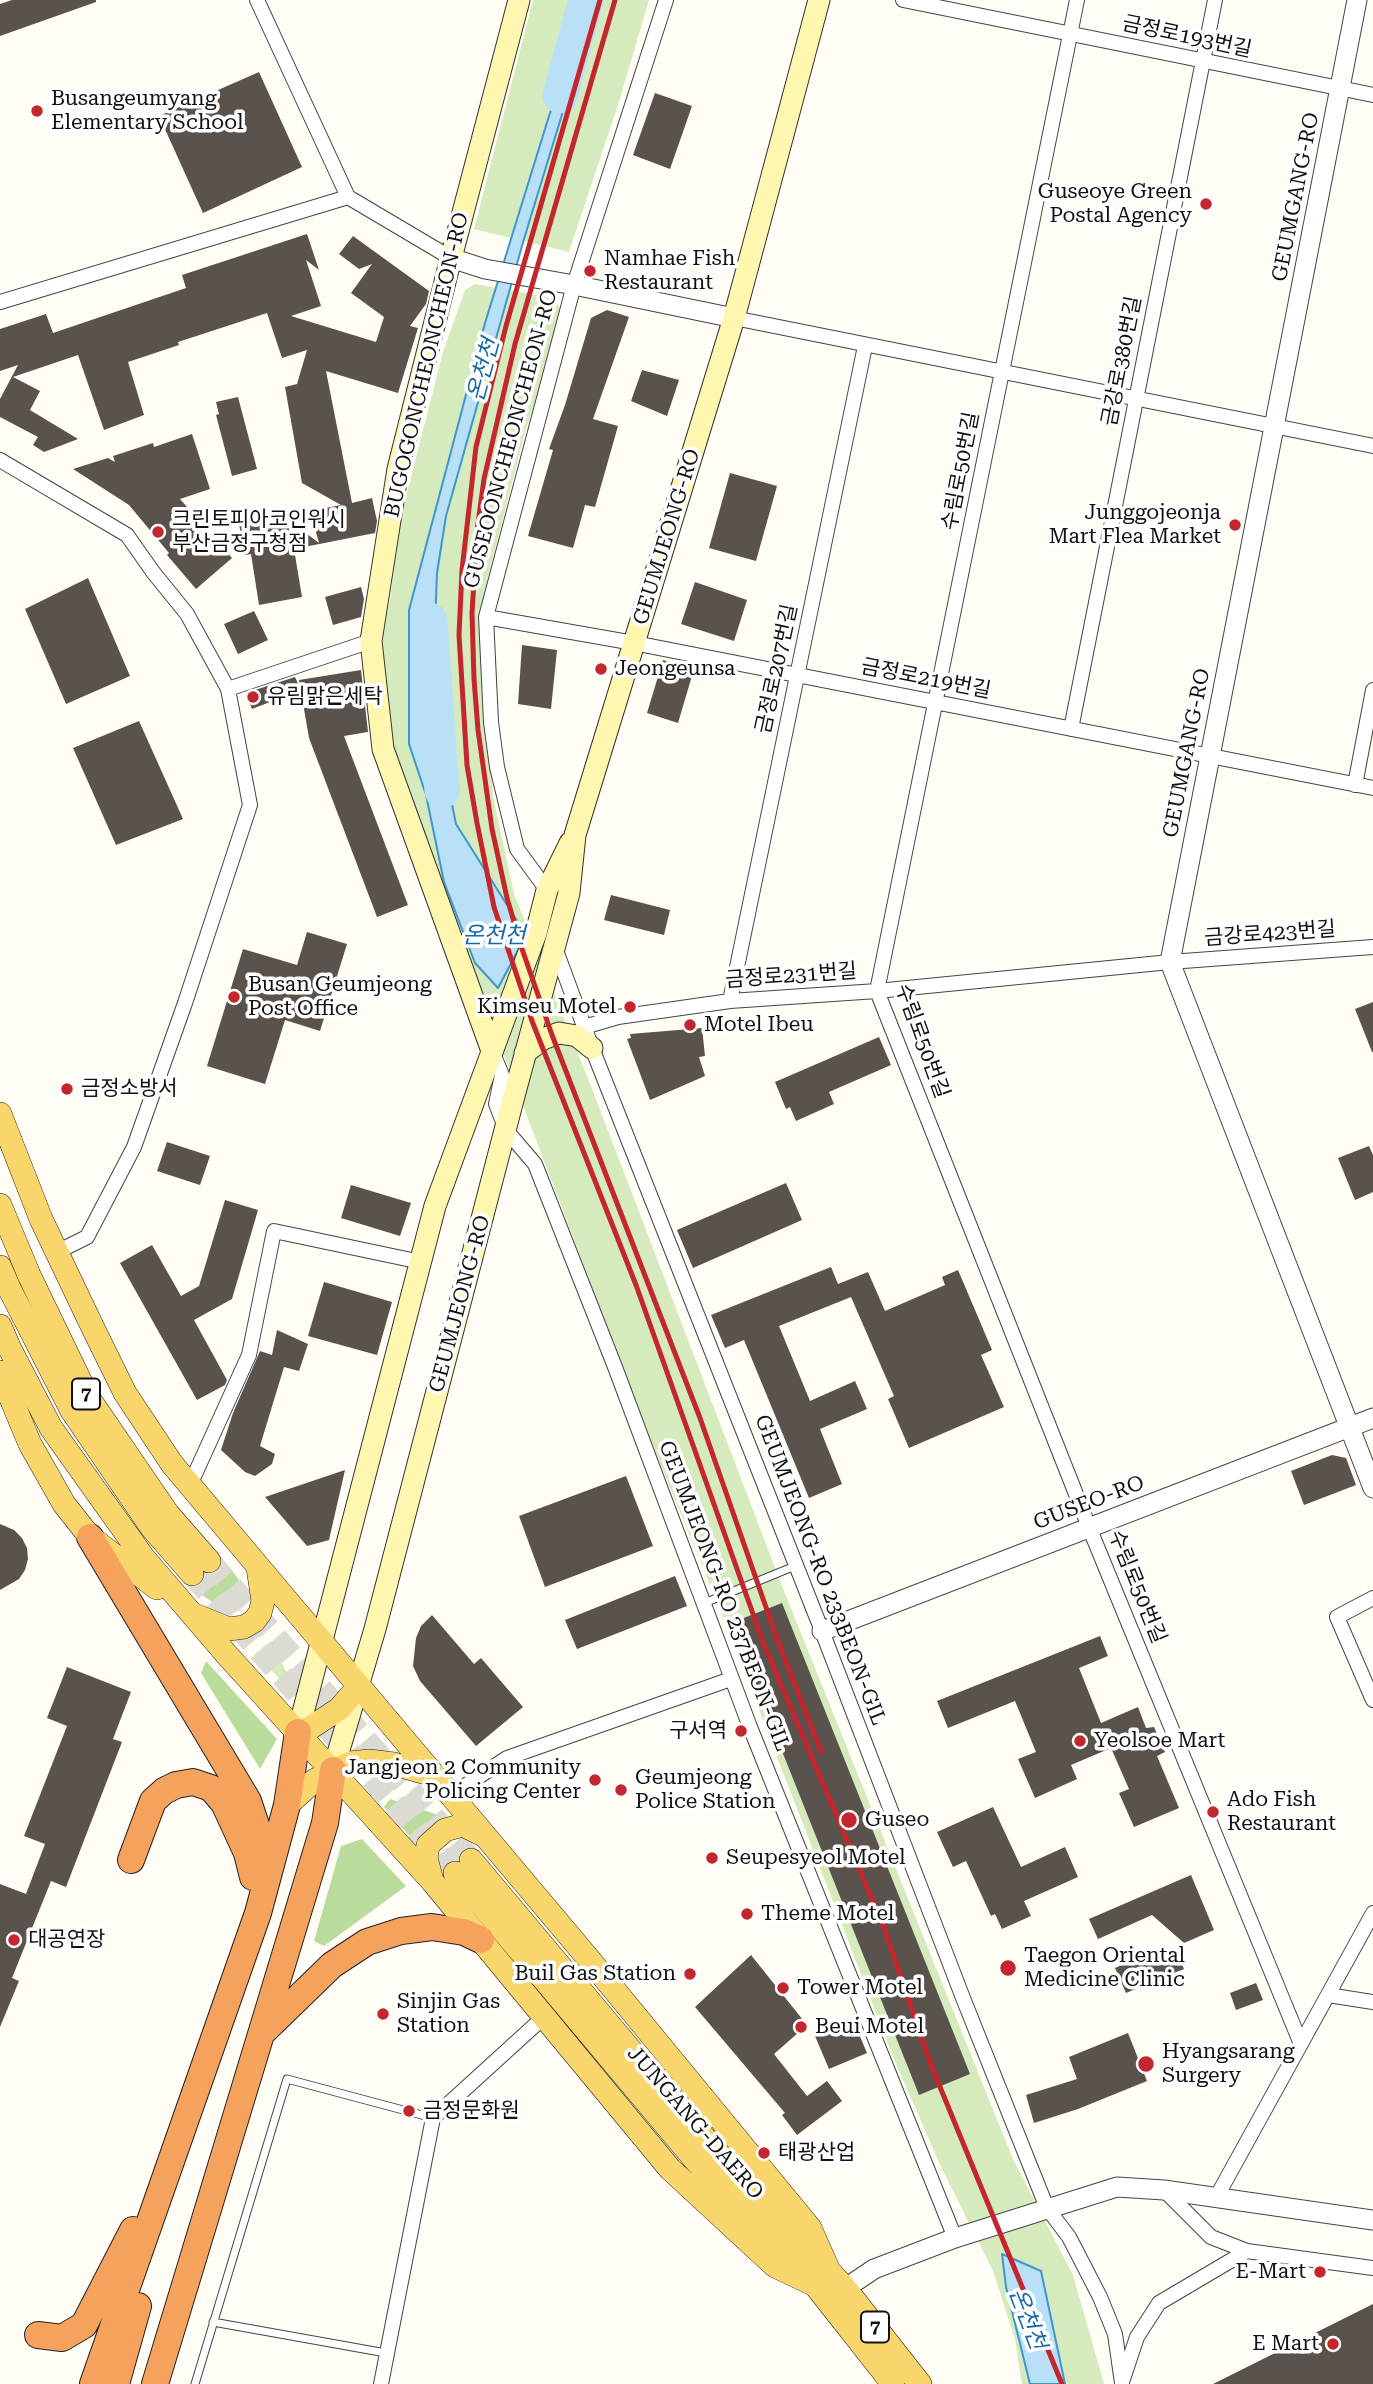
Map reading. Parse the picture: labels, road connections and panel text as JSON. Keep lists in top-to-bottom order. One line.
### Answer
{"streets":{"main road":["BUGOGONCHEONCHEON-RO","GEUMJEONG-RO","7","JUNGANG-DAERO"],"street":["금정로193번길","GEUMGANG-RO","금강로380번길","GUSEOONCHEONCHEON-RO","수림로50번길","금정로207번길","금정로219번길","금강로423번길","금정로231번길","GUSEO-RO","GEUMJEONG-RO 233BEON-GIL","GEUMJEONG-RO 237BEON-GIL"]},"crossings":[["금정로193번길","GEUMGANG-RO"],["금정로193번길","금강로380번길"],["금정로193번길","수림로50번길"],["GEUMGANG-RO","금정로219번길"],["GEUMGANG-RO","금강로423번길"],["GEUMGANG-RO","금정로231번길"],["금강로380번길","금정로219번길"],["BUGOGONCHEONCHEON-RO","GEUMJEONG-RO"],["BUGOGONCHEONCHEON-RO","GEUMJEONG-RO 237BEON-GIL"],["GUSEOONCHEONCHEON-RO","GEUMJEONG-RO"],["GUSEOONCHEONCHEON-RO","금정로219번길"],["GUSEOONCHEONCHEON-RO","GEUMJEONG-RO 233BEON-GIL"],["수림로50번길","금정로219번길"],["수림로50번길","금정로231번길"],["수림로50번길","GUSEO-RO"],["GEUMJEONG-RO","금정로219번길"],["GEUMJEONG-RO","GEUMJEONG-RO 233BEON-GIL"],["GEUMJEONG-RO","GEUMJEONG-RO 237BEON-GIL"],["금정로207번길","금정로219번길"],["금정로207번길","금정로231번길"],["금강로423번길","금정로231번길"],["금정로231번길","GEUMJEONG-RO 233BEON-GIL"],["GUSEO-RO","GEUMJEONG-RO 233BEON-GIL"]],"water":["온천천"],"places":["Busangeumyang Elementary School","Guseoye Green Postal Agency","Namhae Fish Restaurant","Junggojeonja Mart Flea Market","크린토피아코인워시 부산금정구청점","Jeongeunsa","유림맑은세탁","Busan Geumjeong Post Office","Kimseu Motel","Motel Ibeu","금정소방서","구서역","Yeolsoe Mart","Jangjeon 2 Community Policing Center","Geumjeong Police Station","Ado Fish Restaurant","Guseo","Seupesyeol Motel","Theme Motel","대공연장","Taegon Oriental Medicine Clinic","Buil Gas Station","Tower Motel","Sinjin Gas Station","Beui Motel","Hyangsarang Surgery","금정문화원","태광산업","E-Mart","E Mart"]}
